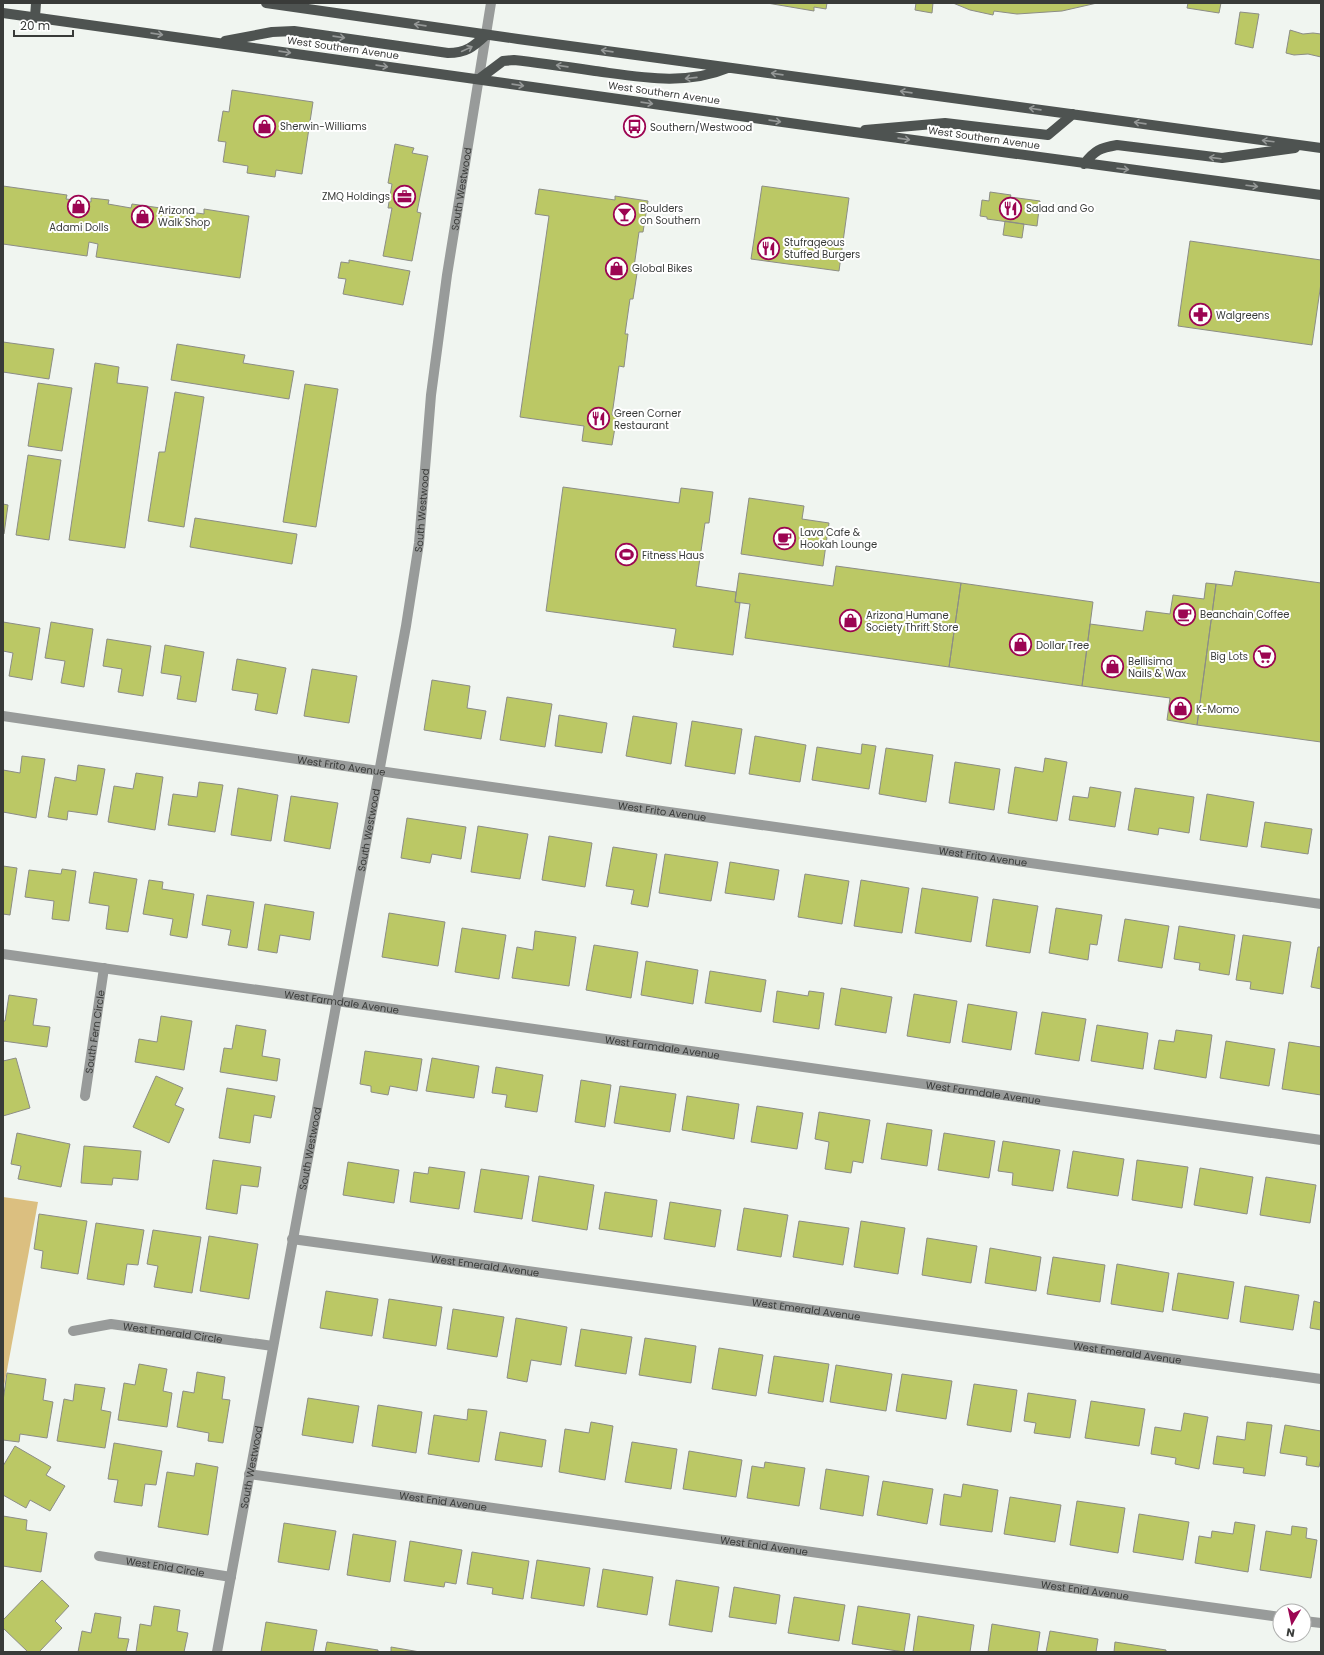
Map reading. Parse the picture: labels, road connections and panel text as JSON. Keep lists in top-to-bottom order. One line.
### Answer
{"streets":{"main road":["West Southern Avenue"],"street":["South Westwood","West Frito Avenue","West Farmdale Avenue","South Fern Circle","West Emerald Avenue","West Emerald Circle","West Enid Avenue","West Enid Circle"]},"crossings":[["West Southern Avenue","South Westwood"],["South Westwood","West Frito Avenue"],["South Westwood","West Farmdale Avenue"],["South Westwood","West Emerald Avenue"],["South Westwood","West Emerald Circle"],["South Westwood","West Enid Avenue"],["South Westwood","West Enid Circle"],["West Farmdale Avenue","South Fern Circle"]],"places":{"shop":["Sherwin-Williams","Adami Dolls","Arizona Walk Shop","Global Bikes","Arizona Humane Society Thrift Store","Dollar Tree","Bellisima Nails & Wax","K-Momo"],"bus stop":["Southern/Westwood"],"office":["ZMQ Holdings"],"restaurant":["Salad and Go","Stufrageous Stuffed Burgers","Green Corner Restaurant"],"bar":["Boulders on Southern"],"pharmacy":["Walgreens"],"cafe":["Lava Cafe & Hookah Lounge","Beanchain Coffee"],"sports":["Fitness Haus"],"supermarket":["Big Lots"]},"scale_bar":"20 m","north":"bottom"}
